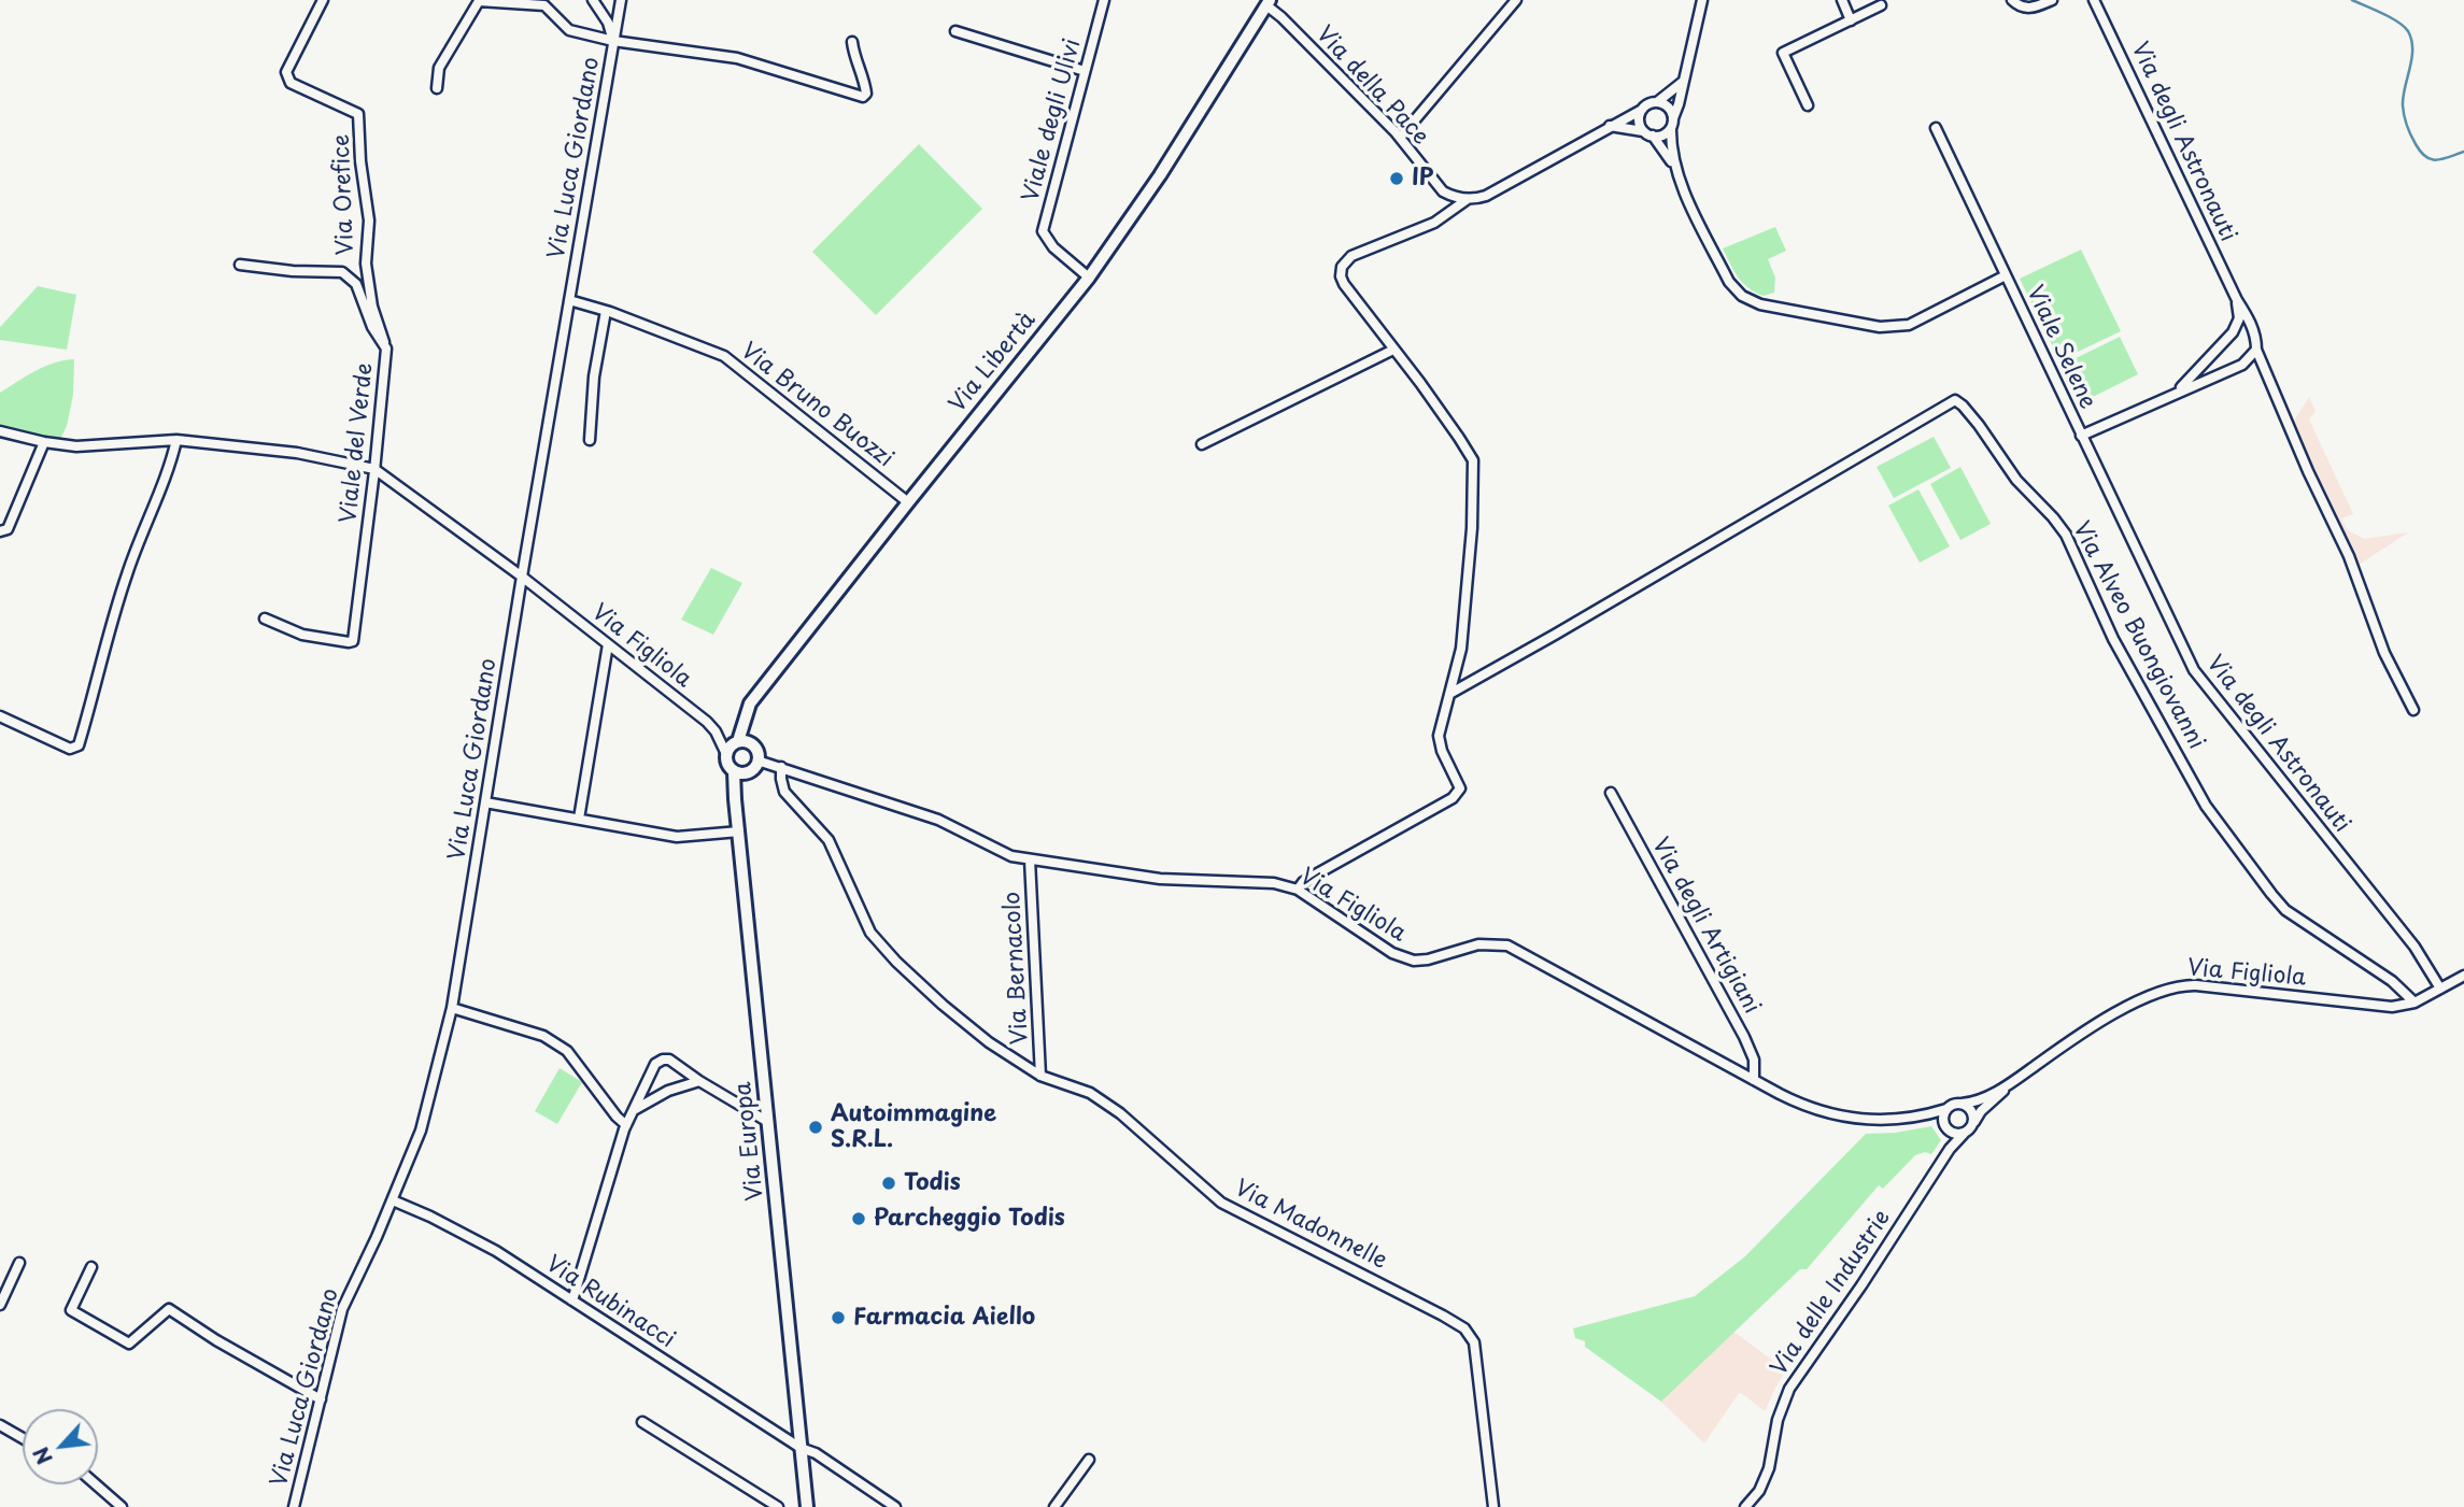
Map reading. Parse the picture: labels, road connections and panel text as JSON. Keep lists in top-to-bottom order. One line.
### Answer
{"streets":{"street":["Via della Pace","Viale degli Ulivi","Via degli Astronauti","Via Luca Giordano","Via Orefice","Viale Selene","Via Libertà","Via Bruno Buozzi","Viale del Verde","Via Alveo Buongiovanni","Via Figliola","Via degli Artigiani","Via Bernacolo","Via Europa","Via Madonnelle","Via delle Industrie","Via Rubinacci"]},"crossings":[["Via della Pace","Via Libertà"],["Viale degli Ulivi","Via Libertà"],["Via degli Astronauti","Viale Selene"],["Via degli Astronauti","Via Figliola"],["Via Luca Giordano","Via Bruno Buozzi"],["Via Luca Giordano","Via Figliola"],["Via Luca Giordano","Via Rubinacci"],["Via Orefice","Viale del Verde"],["Via Libertà","Via Bruno Buozzi"],["Via Libertà","Via Figliola"],["Via Libertà","Via Europa"],["Viale del Verde","Via Figliola"],["Via Alveo Buongiovanni","Via Figliola"],["Via Figliola","Via degli Artigiani"],["Via Figliola","Via Bernacolo"],["Via Figliola","Via Europa"],["Via Figliola","Via Madonnelle"],["Via Figliola","Via delle Industrie"],["Via Bernacolo","Via Madonnelle"],["Via Europa","Via Rubinacci"]],"places":["IP","Autoimmagine S.R.L.","Todis","Parcheggio Todis","Farmacia Aiello"],"north":"bottom left"}
